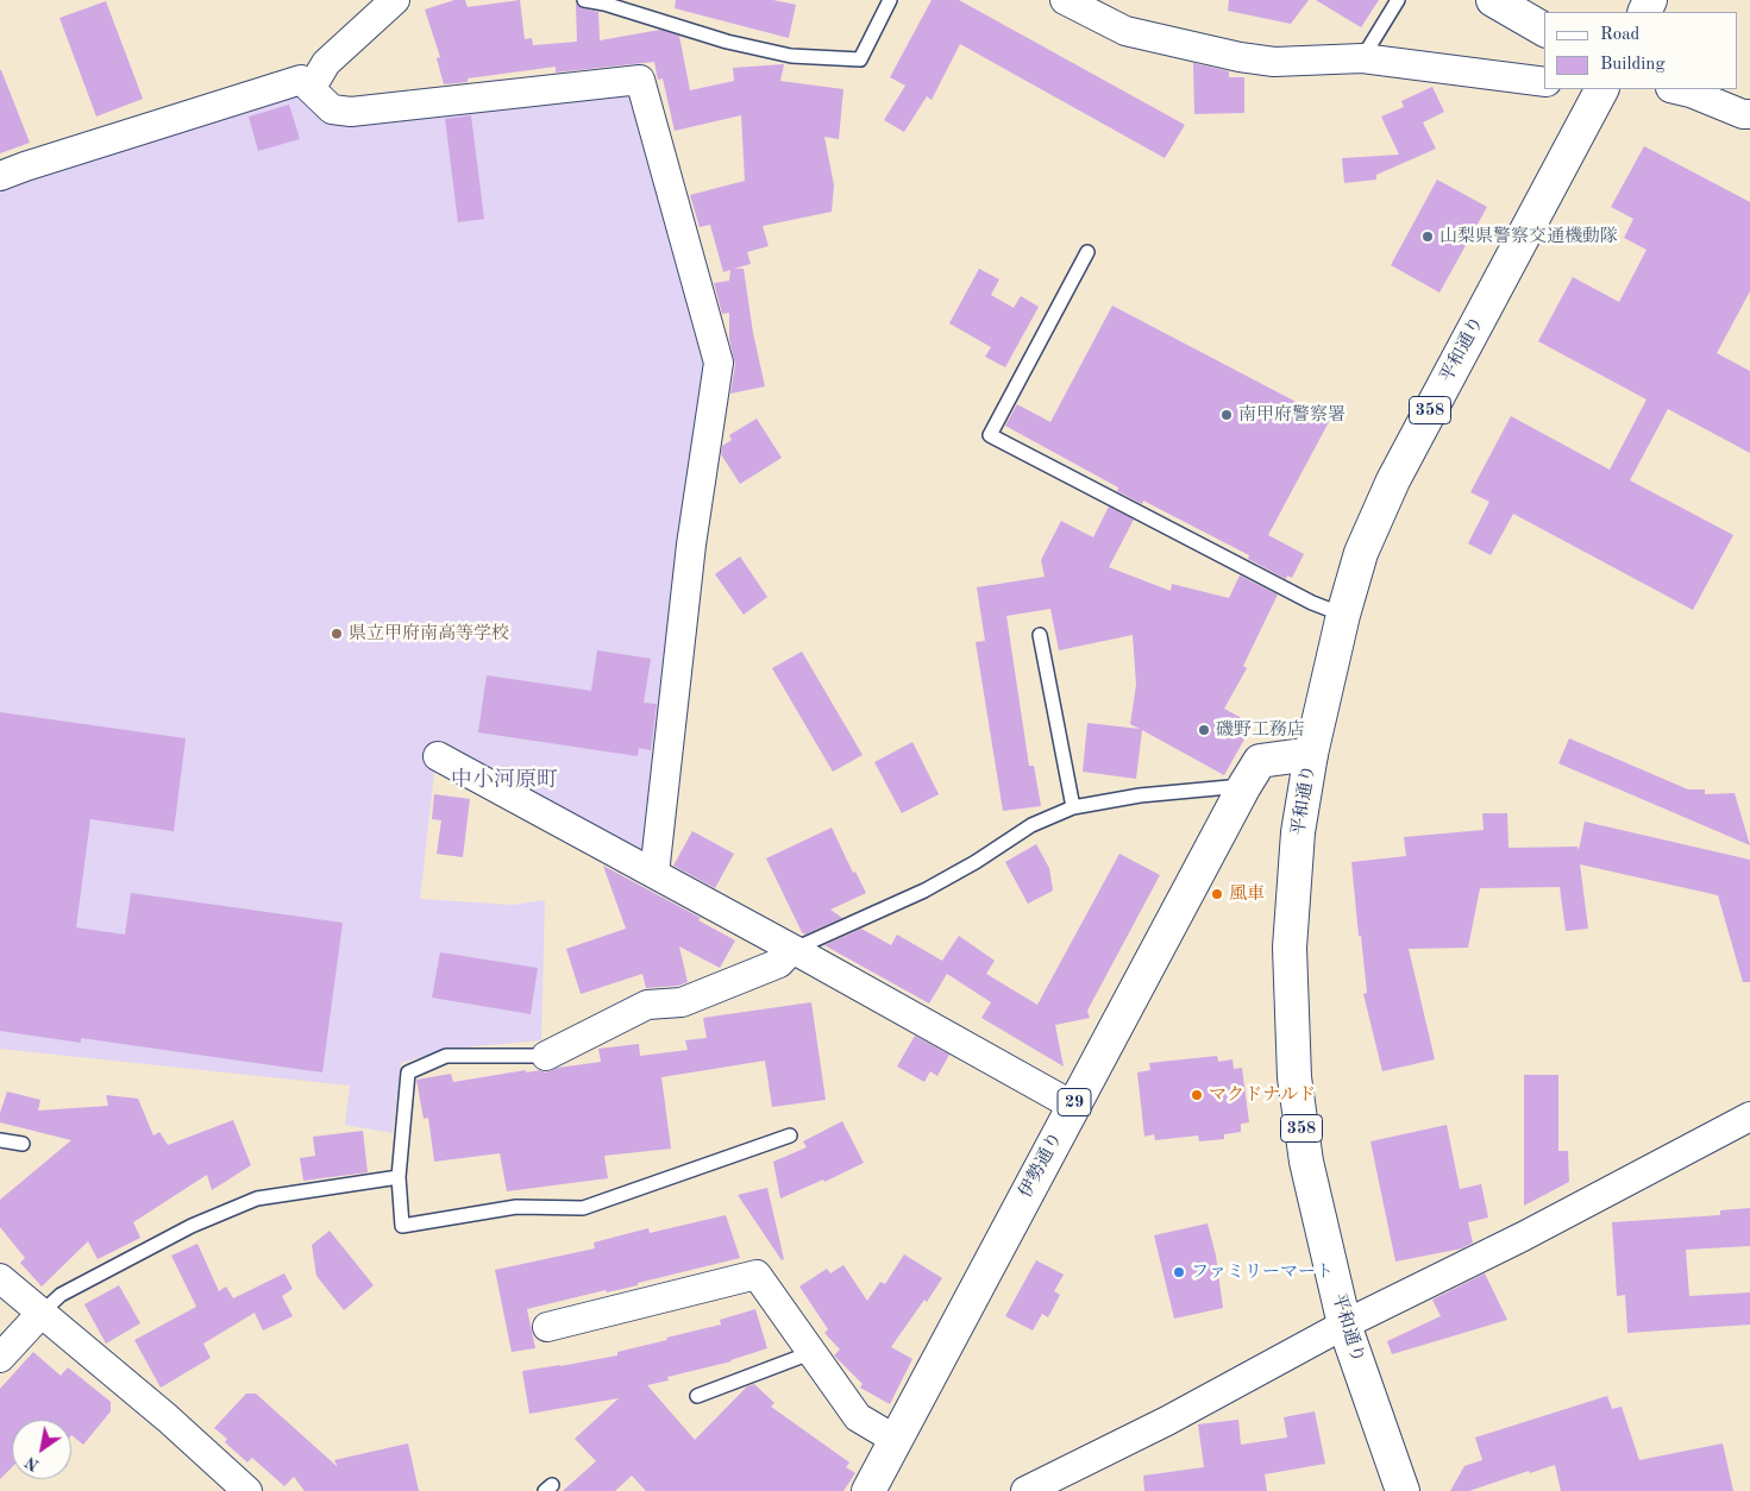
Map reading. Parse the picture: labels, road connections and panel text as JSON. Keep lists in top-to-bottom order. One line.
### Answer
{"streets":{"main road":["平和通り","358","29","伊勢通り"]},"crossings":[["平和通り","伊勢通り"]],"districts":["中小河原町"],"places":["山梨県警察交通機動隊","南甲府警察署","県立甲府南高等学校","磯野工務店","風車","マクドナルド","ファミリーマート"],"legend":["Road","Building"],"north":"bottom left"}
